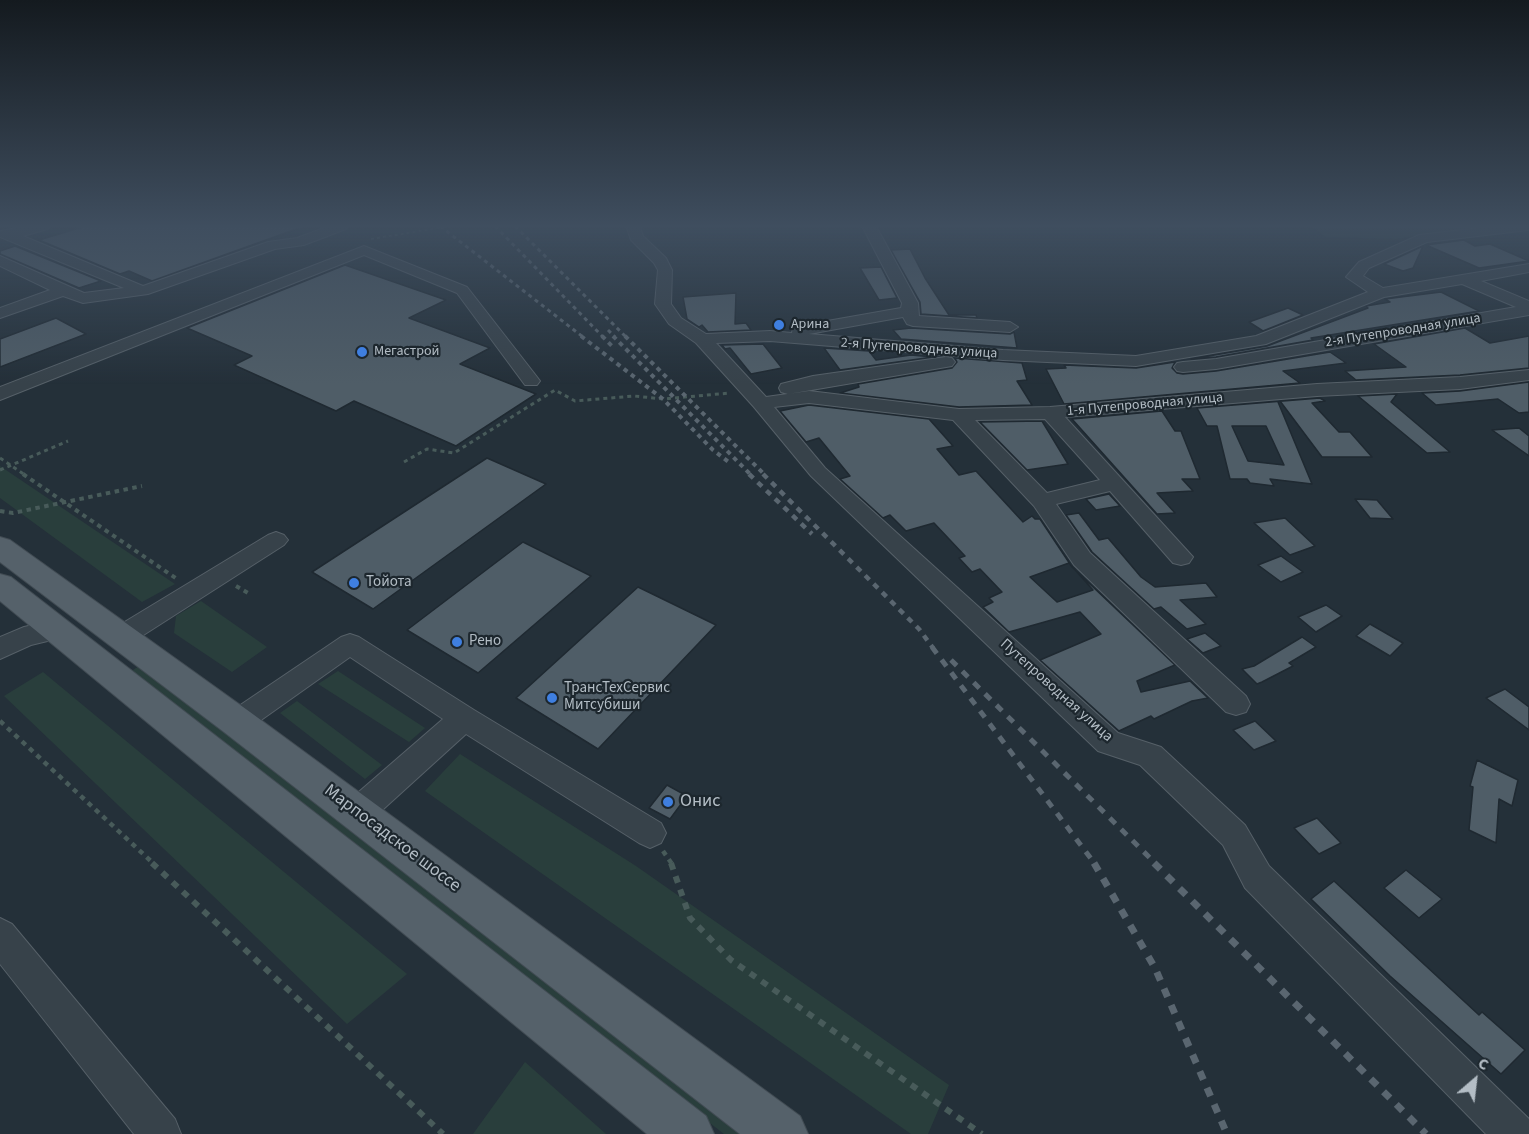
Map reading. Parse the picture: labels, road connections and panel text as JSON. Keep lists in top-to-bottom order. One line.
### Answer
{"streets":{"main road":["Марпосадское шоссе"],"street":["2-я Путепроводная улица","1-я Путепроводная улица","Путепроводная улица"]},"crossings":[["2-я Путепроводная улица","Путепроводная улица"],["1-я Путепроводная улица","Путепроводная улица"]],"places":["Арина","Мегастрой","Тойота","Рено","ТрансТехСервис Митсубиши","Онис"],"north":"top right"}
